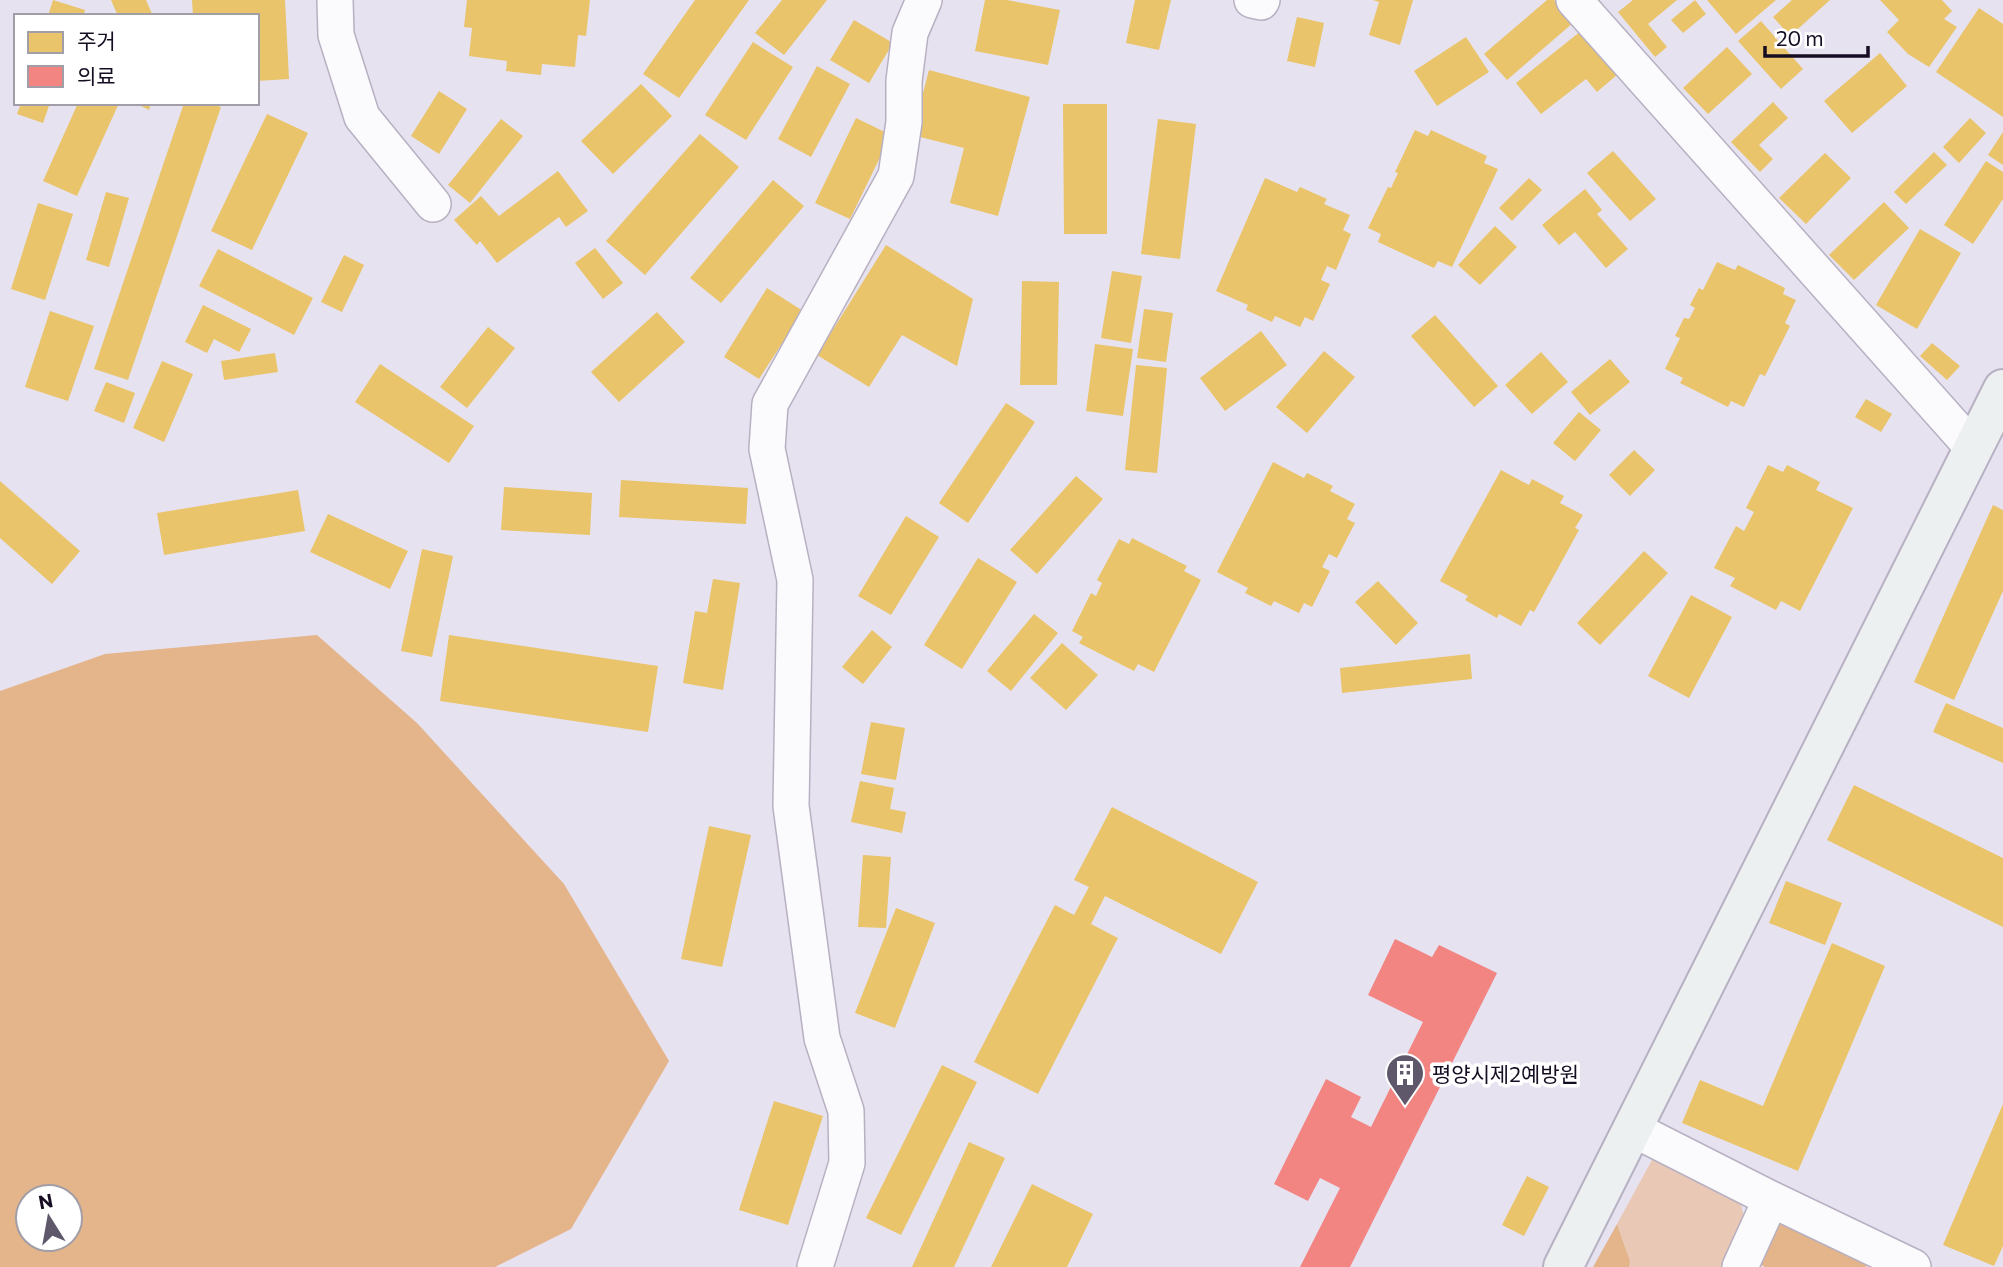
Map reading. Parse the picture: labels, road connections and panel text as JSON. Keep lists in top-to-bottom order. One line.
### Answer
{"places":{"building":["평양시제2예방원"]},"legend":["주거","의료"],"scale_bar":"20 m","north":"top"}
